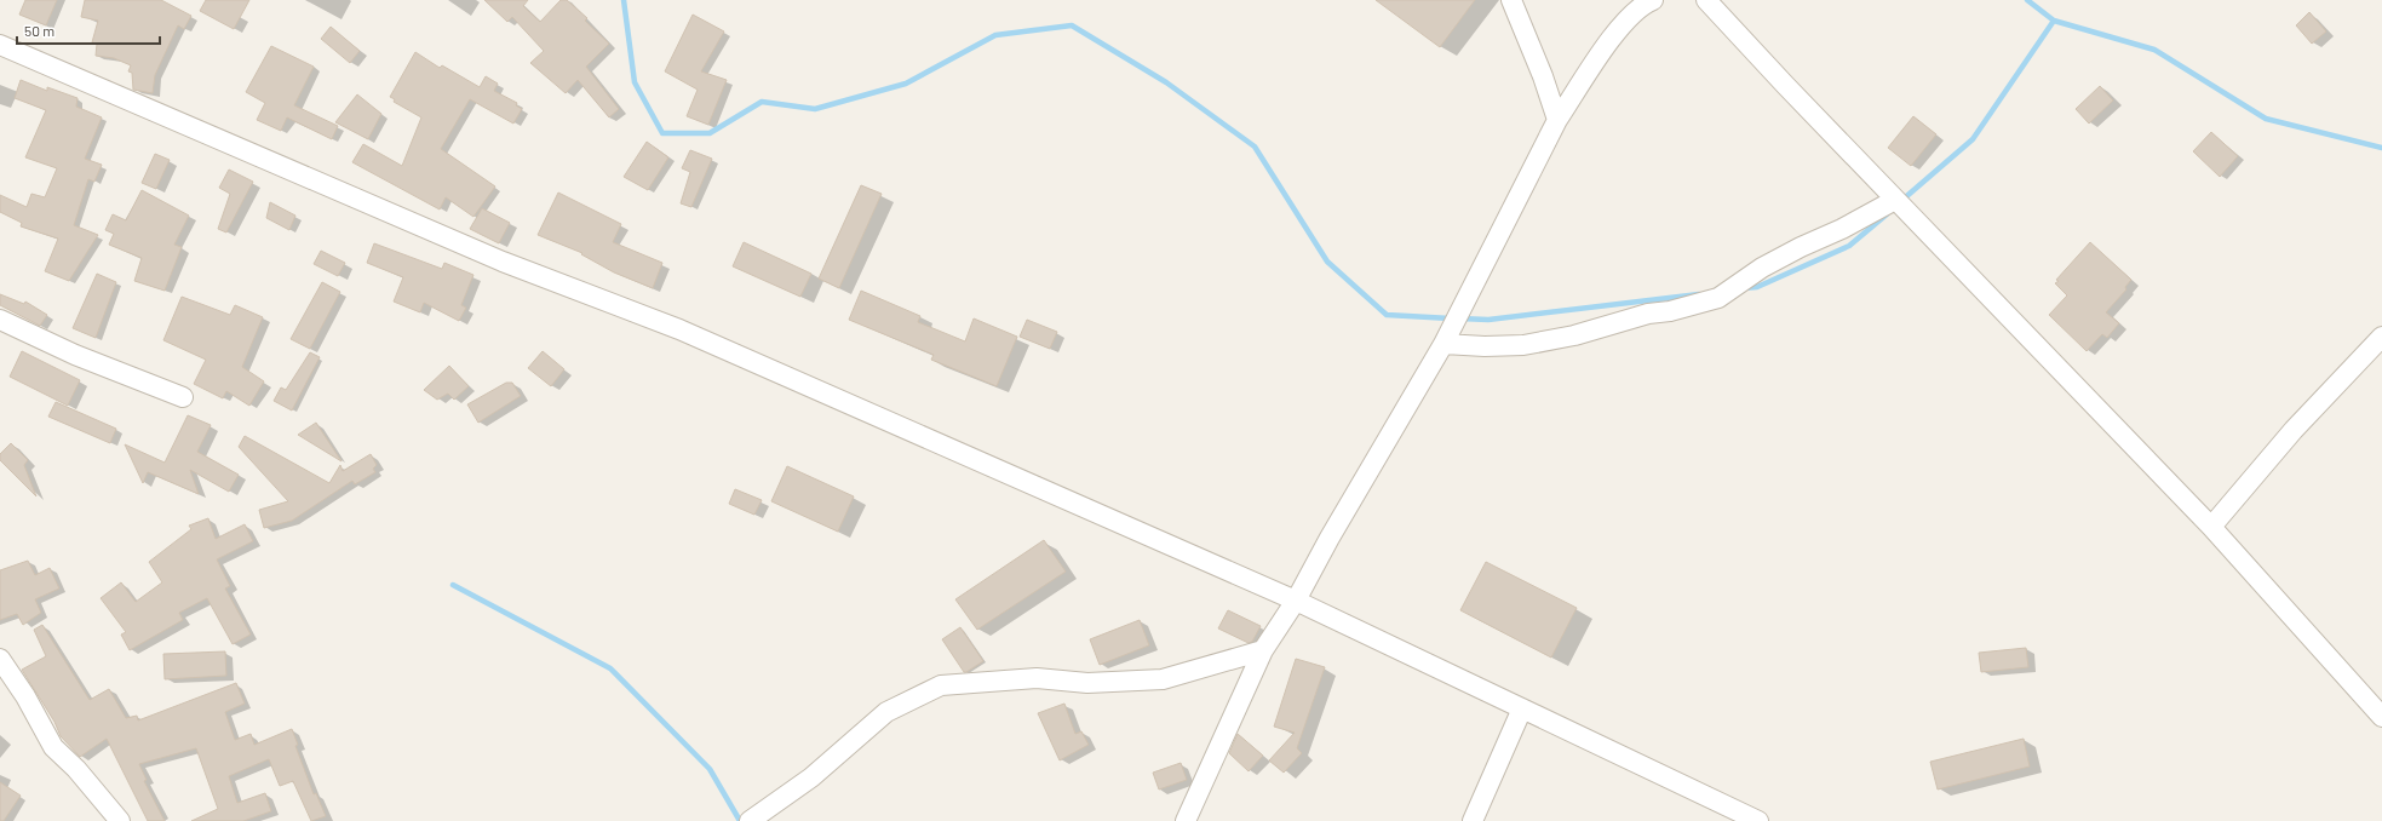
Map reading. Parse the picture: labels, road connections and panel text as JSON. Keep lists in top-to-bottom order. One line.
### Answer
{"scale_bar":"50 m"}
